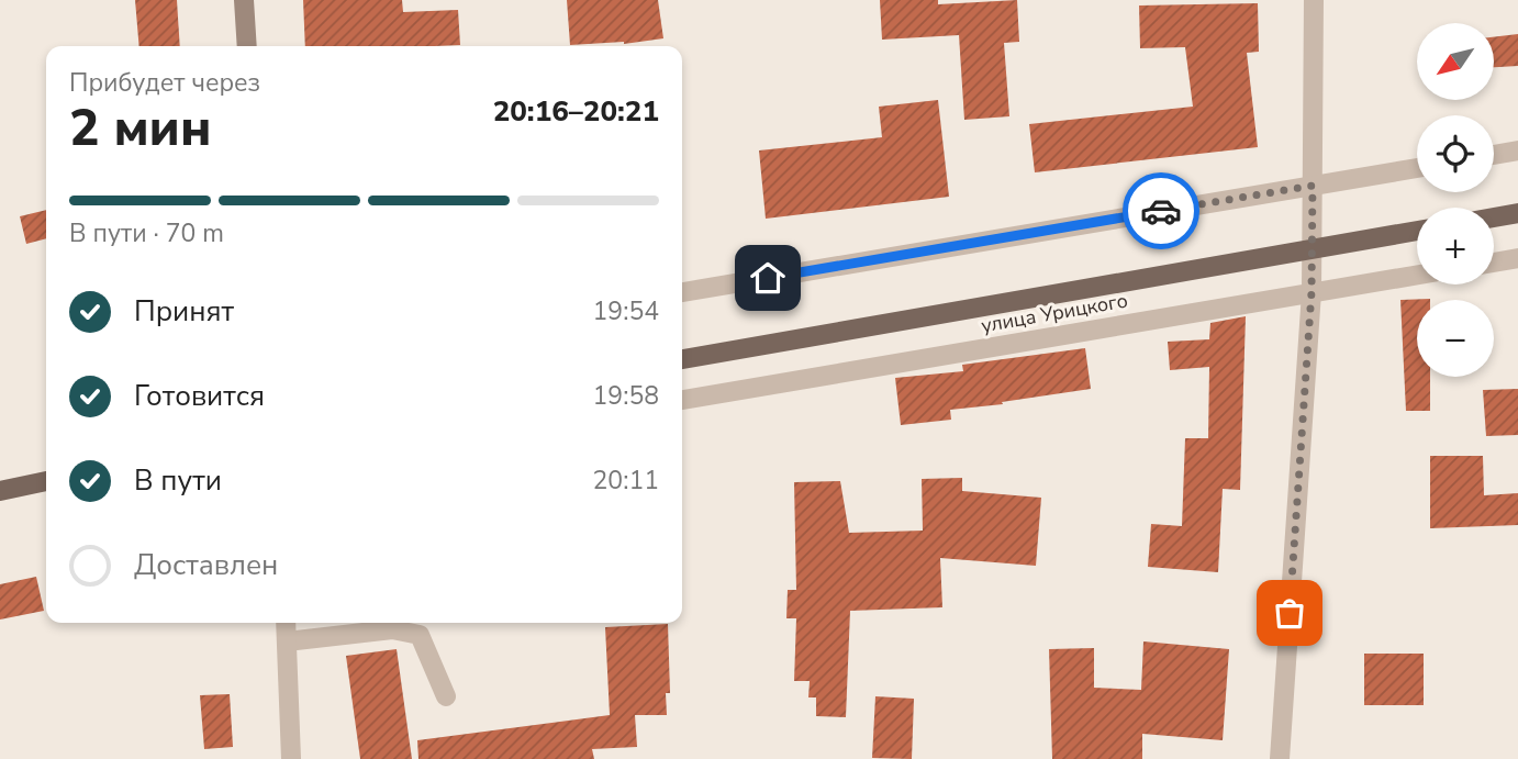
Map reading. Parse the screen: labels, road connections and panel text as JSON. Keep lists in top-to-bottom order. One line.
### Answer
{"streets":{"main road":["улица Урицкого"]},"north":"bottom left","page":{"map_buttons":["+","−"],"heading":["2 мин","Прибудет через","20:16–20:21"],"bar":"В пути · 70 m","list":[["Принят","19:54"],["Готовится","19:58"],["В пути","20:11"],"Доставлен"]}}
